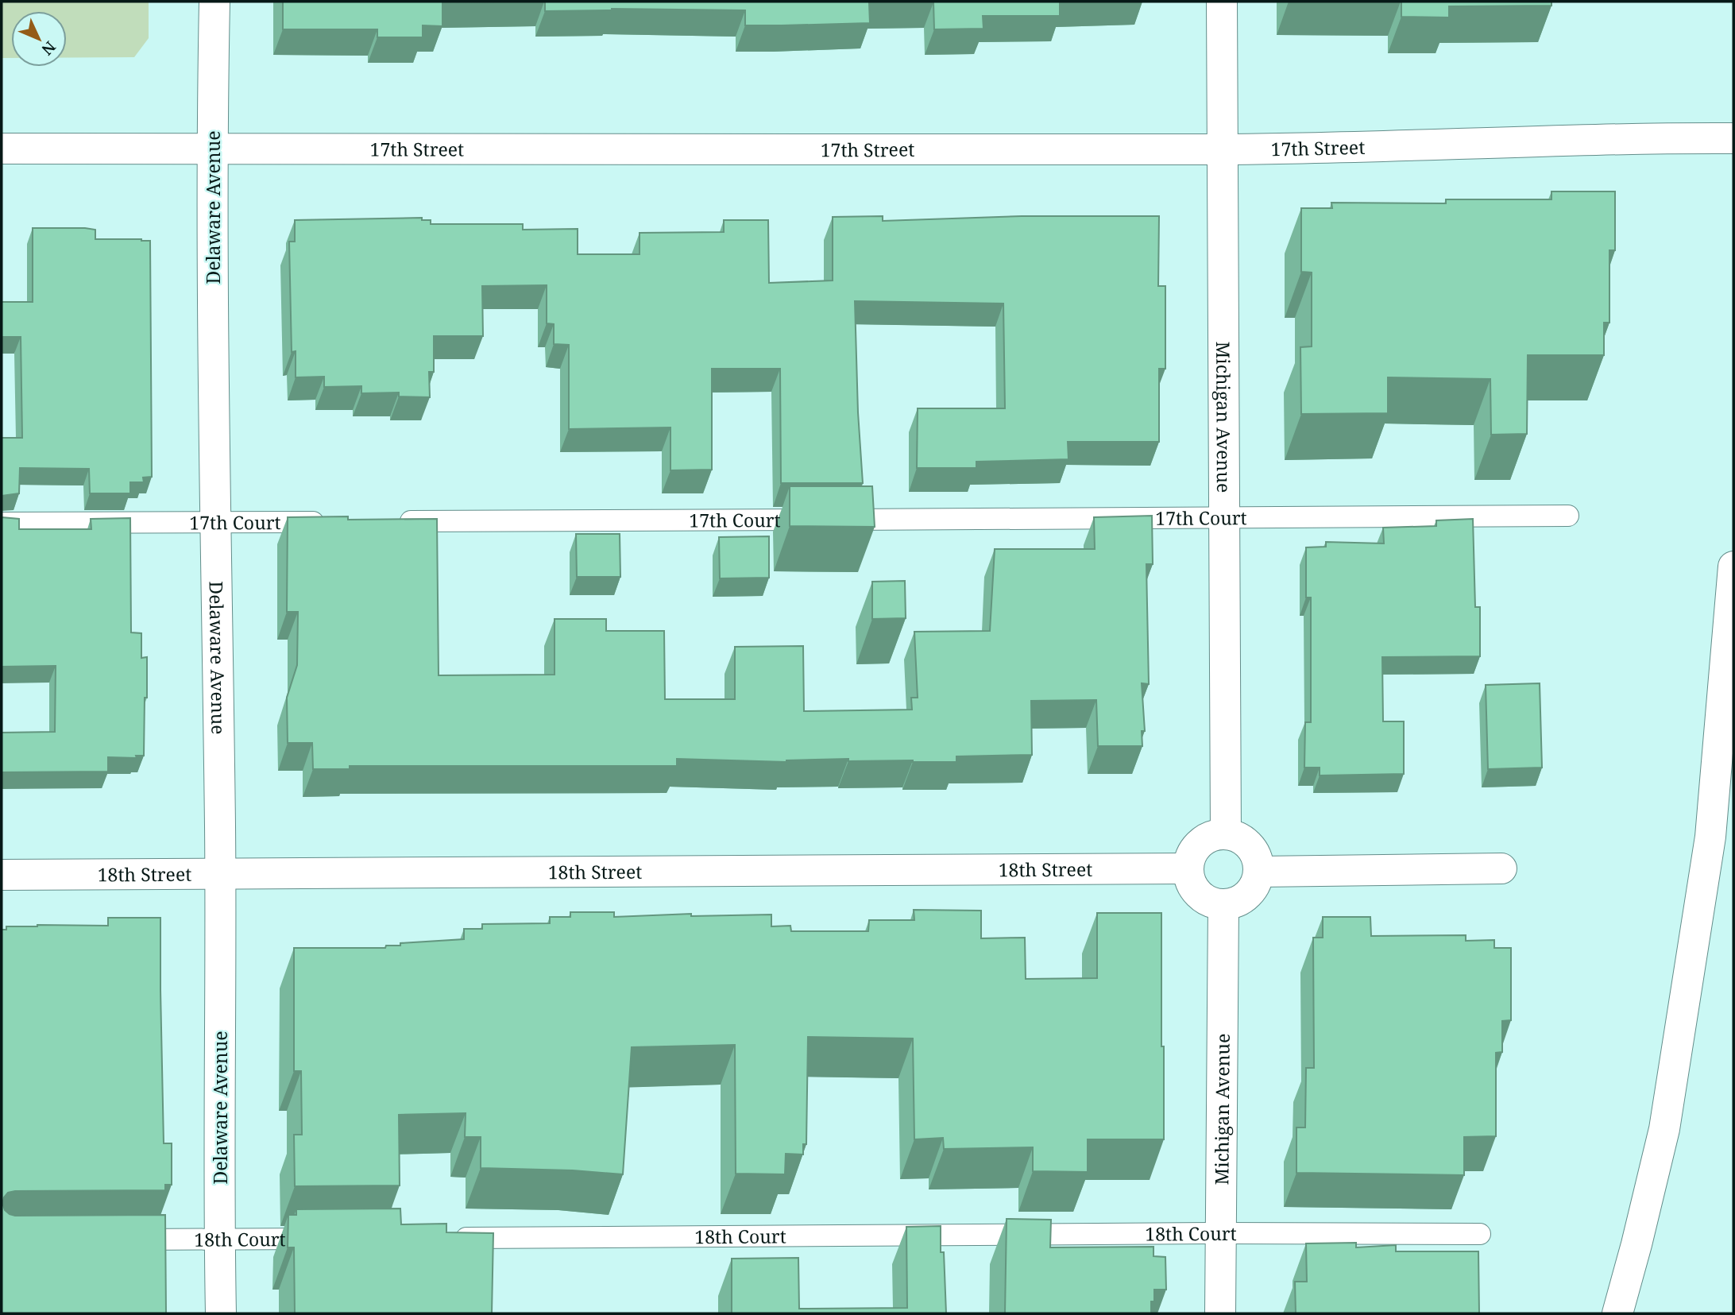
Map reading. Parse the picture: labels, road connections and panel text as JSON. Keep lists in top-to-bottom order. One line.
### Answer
{"streets":{"main road":["17th Street","Delaware Avenue","Michigan Avenue","18th Street"],"lane":["17th Court","18th Court"]},"crossings":[["17th Street","Delaware Avenue"],["17th Street","Michigan Avenue"],["Delaware Avenue","17th Court"],["Delaware Avenue","18th Street"],["Delaware Avenue","18th Court"],["Michigan Avenue","17th Court"],["Michigan Avenue","18th Street"],["Michigan Avenue","18th Court"]],"north":"bottom right"}
